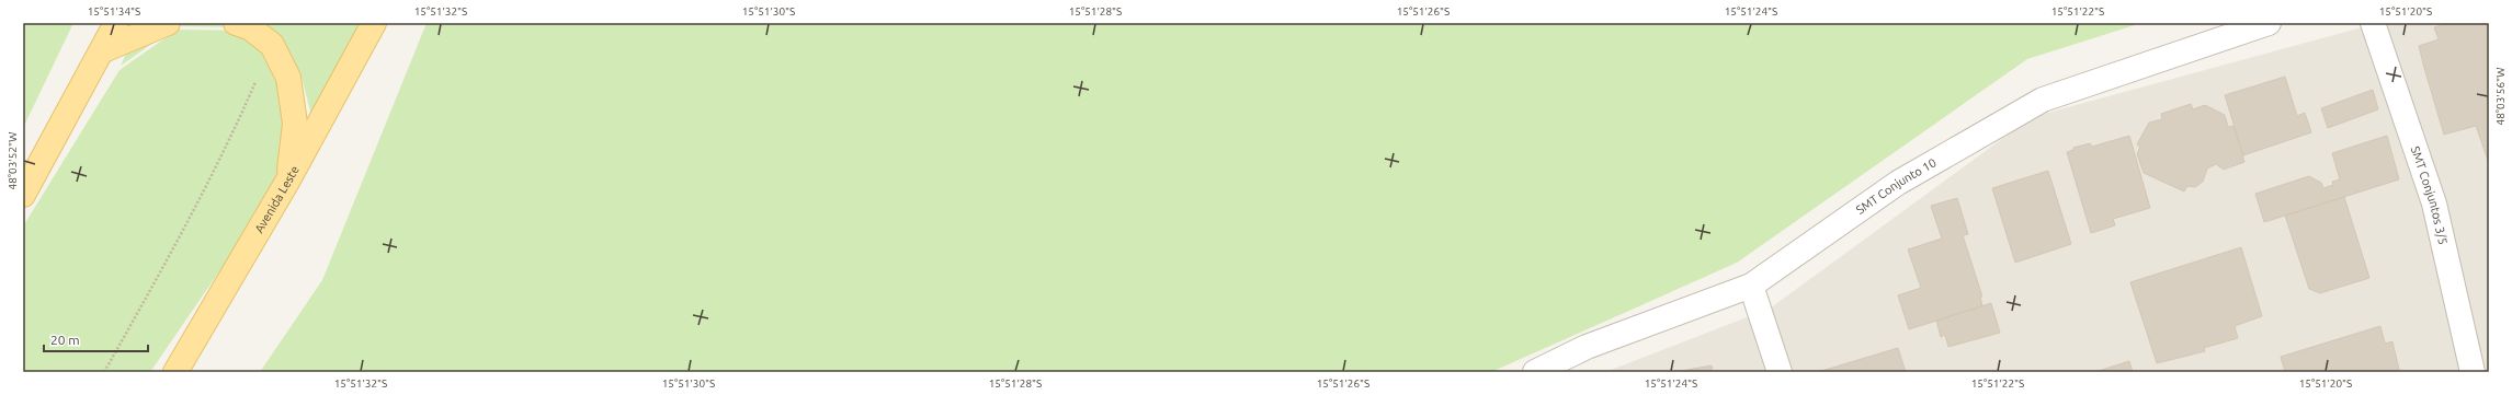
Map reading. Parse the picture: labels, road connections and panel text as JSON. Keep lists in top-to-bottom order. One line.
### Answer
{"streets":{"main road":["Avenida Leste"],"street":["SMT Conjunto 10","SMT Conjuntos 3/5"]},"scale_bar":"20 m","coordinates":["15°51'34\"S","15°51'32\"S","15°51'30\"S","15°51'28\"S","15°51'26\"S","15°51'24\"S","15°51'22\"S","15°51'20\"S","48°03'56\"W","48°03'52\"W"]}
